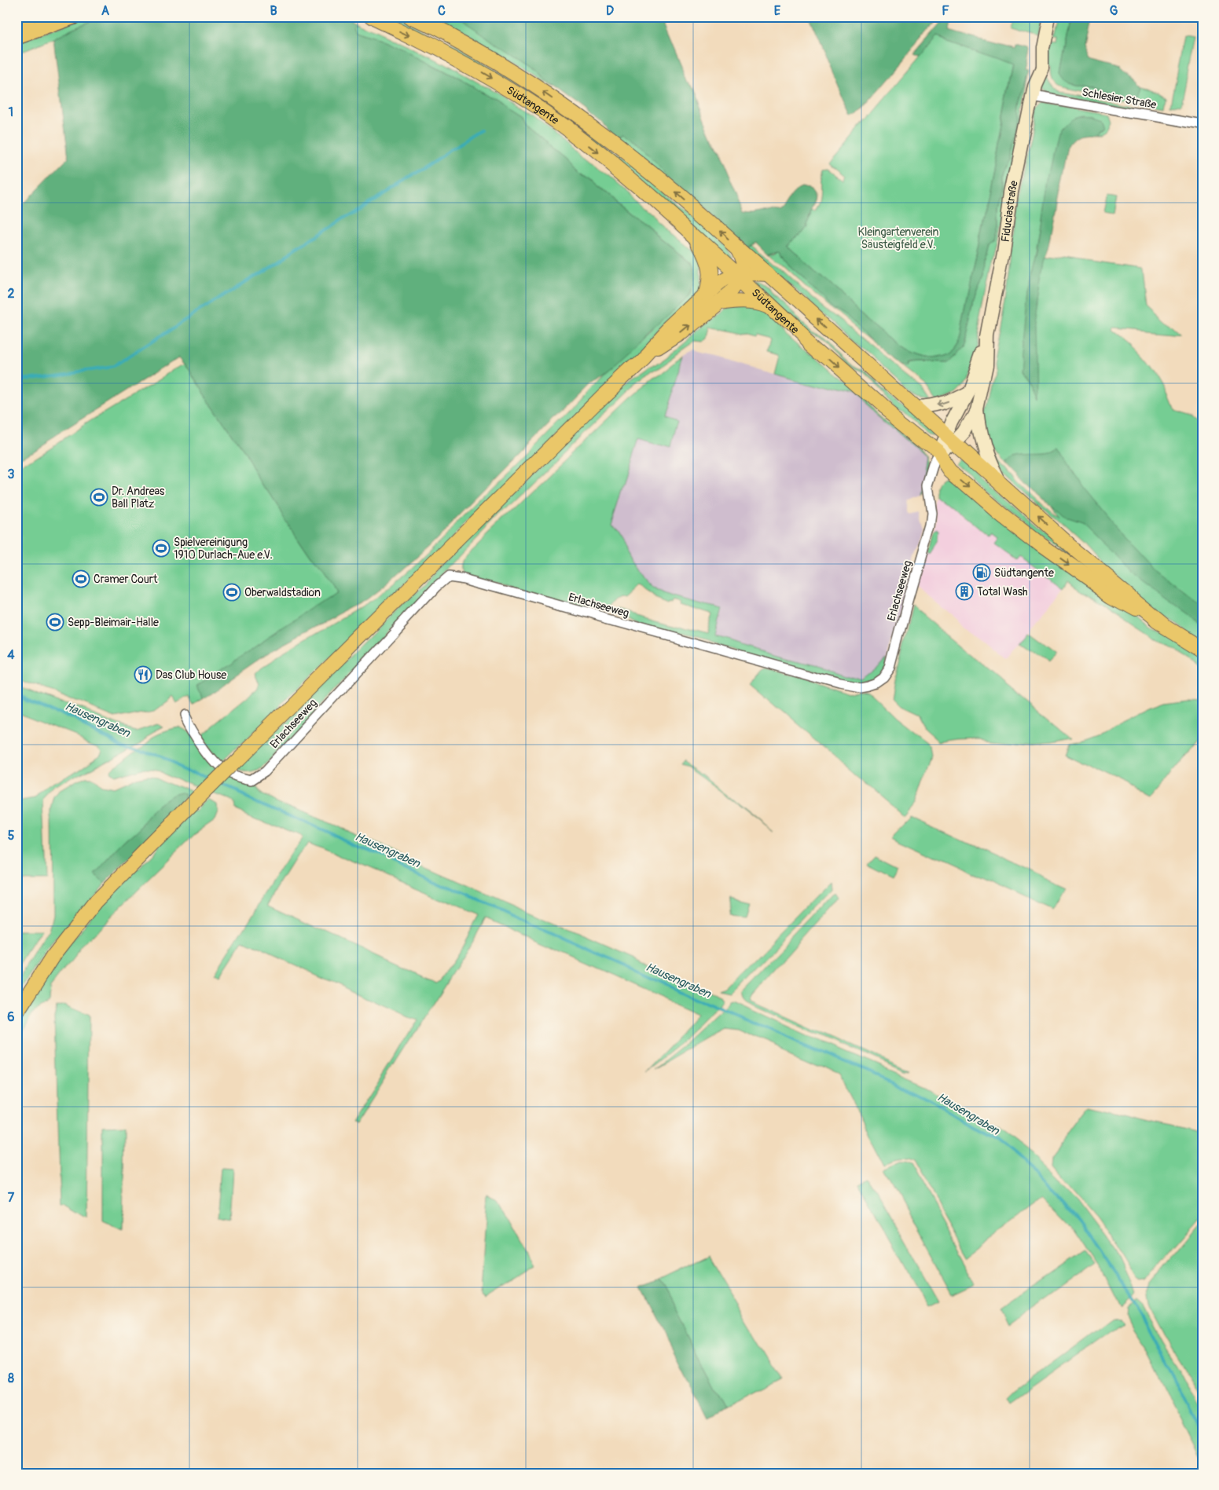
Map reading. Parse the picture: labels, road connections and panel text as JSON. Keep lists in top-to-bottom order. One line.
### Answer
{"streets":{"highway":["Südtangente"],"main road":["Fiduciastraße"],"street":["Schlesier Straße","Erlachseeweg"]},"crossings":[["Schlesier Straße","Fiduciastraße"],["Südtangente","Fiduciastraße"],["Südtangente","Erlachseeweg"],["Fiduciastraße","Erlachseeweg"]],"water":["Hausengraben"],"parks":["Kleingartenverein Säusteigfeld e.V."],"places":{"sports":["Dr. Andreas Ball Platz","Spielvereinigung 1910 Durlach-Aue e.V.","Cramer Court","Oberwaldstadion","Sepp-Bleimair-Halle"],"fuel station":["Südtangente"],"building":["Total Wash"],"restaurant":["Das Club House"]},"grid":{"columns":["A","B","C","D","E","F","G"],"rows":["1","2","3","4","5","6","7","8"]}}
